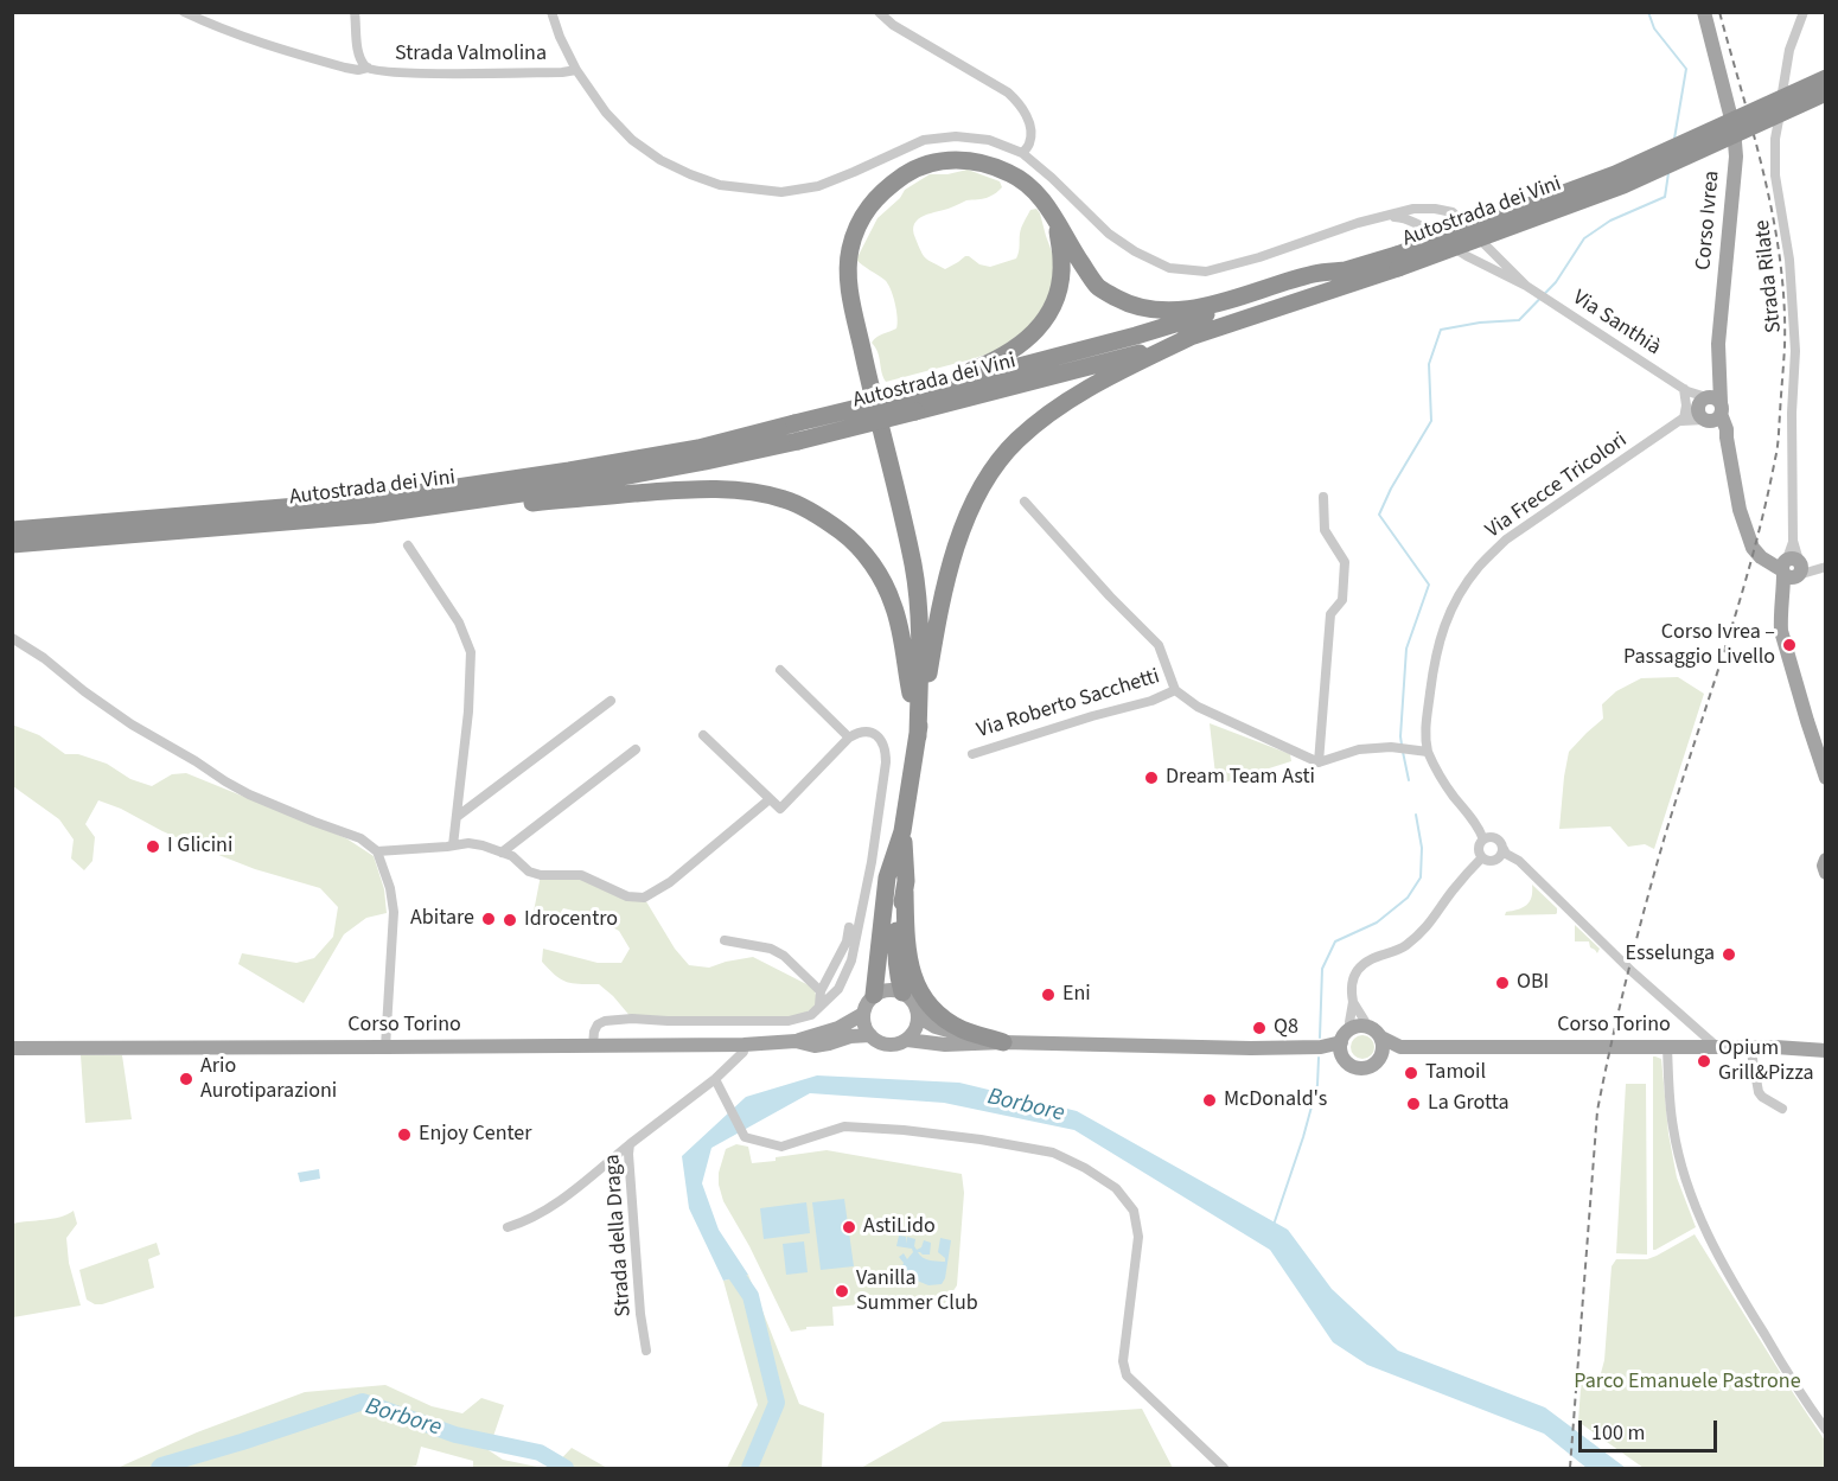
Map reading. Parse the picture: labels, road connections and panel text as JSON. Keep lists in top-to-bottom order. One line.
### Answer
{"streets":{"highway":["Autostrada dei Vini"],"main road":["Corso Ivrea","Corso Torino"],"street":["Strada Valmolina","Strada Rilate","Via Santhià","Via Frecce Tricolori","Via Roberto Sacchetti","Strada della Draga"]},"crossings":[["Corso Ivrea","Via Santhià"],["Corso Ivrea","Via Frecce Tricolori"],["Via Santhià","Via Frecce Tricolori"],["Corso Torino","Strada della Draga"]],"water":["Borbore"],"parks":["Parco Emanuele Pastrone"],"places":["Corso Ivrea – Passaggio Livello","Dream Team Asti","I Glicini","Abitare","Idrocentro","Esselunga","OBI","Eni","Q8","Opium Grill&Pizza","Tamoil","Ario Aurotiparazioni","McDonald's","La Grotta","Enjoy Center","AstiLido","Vanilla Summer Club"],"scale_bar":"100 m"}
